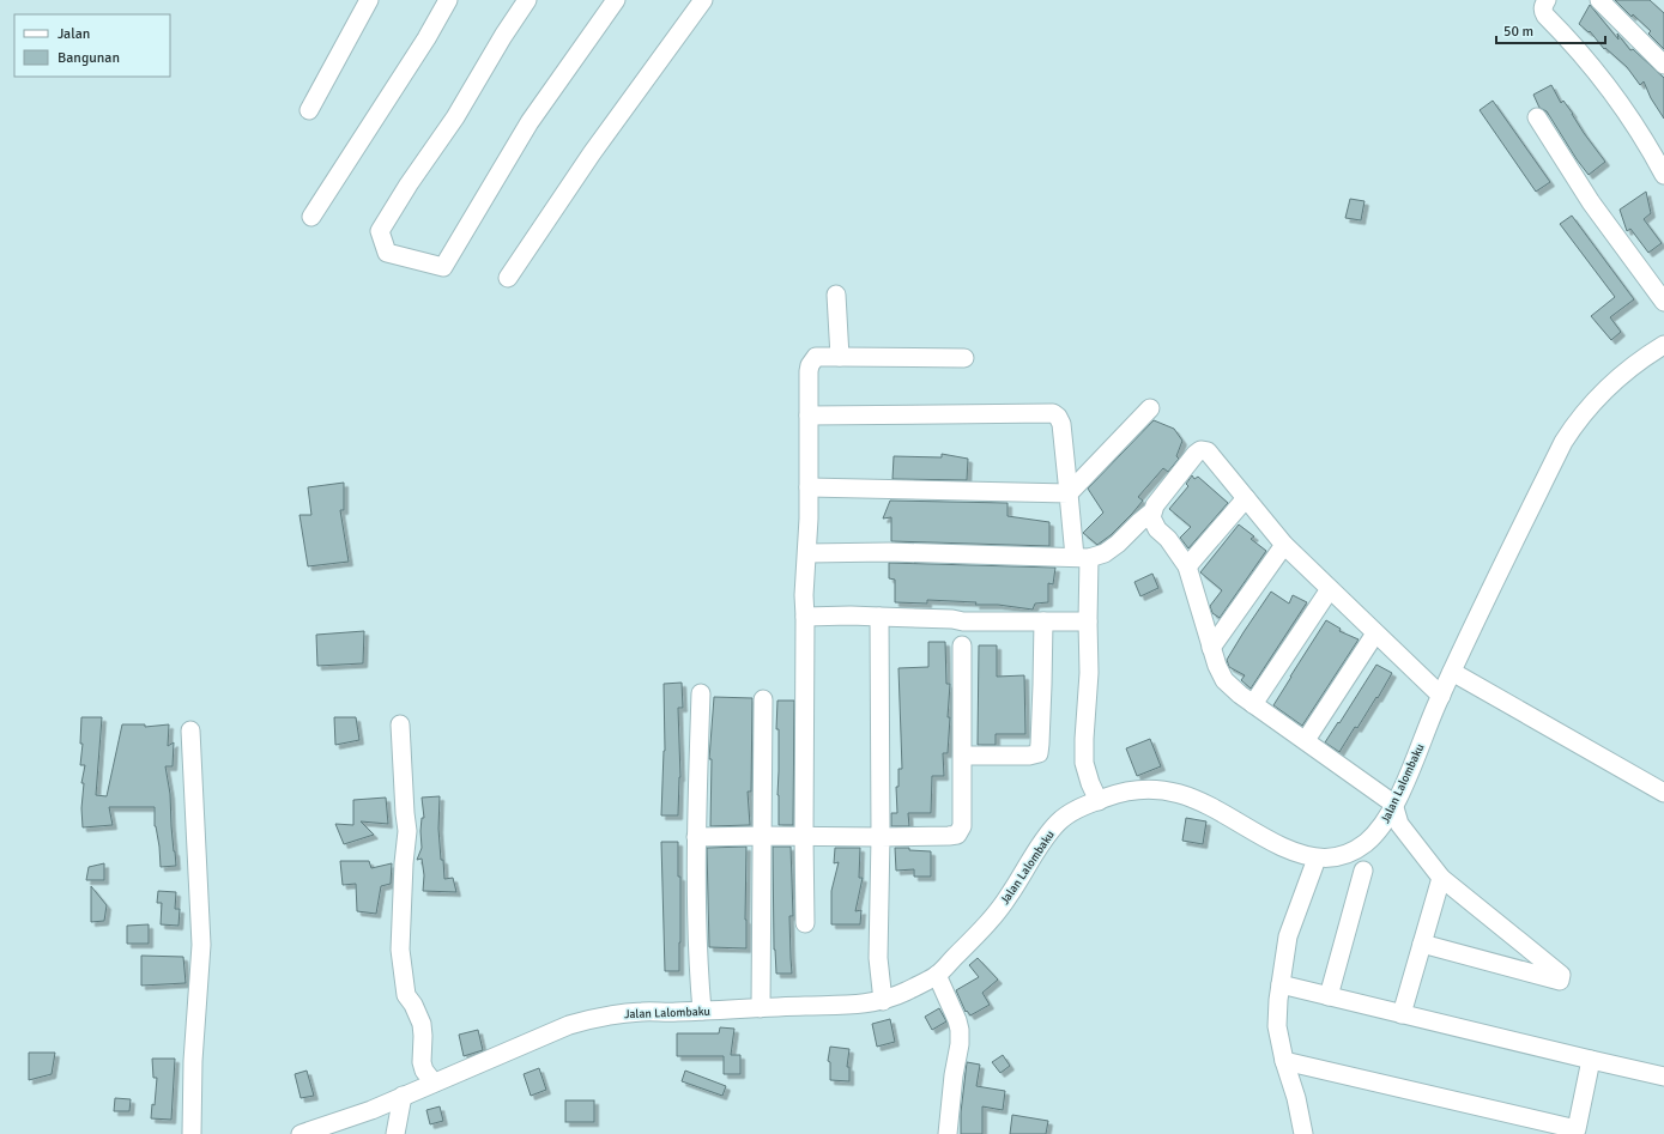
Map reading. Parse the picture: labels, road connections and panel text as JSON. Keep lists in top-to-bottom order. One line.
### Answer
{"streets":{"street":["Jalan Lalombaku"]},"legend":["Jalan","Bangunan"],"scale_bar":"50 m"}
